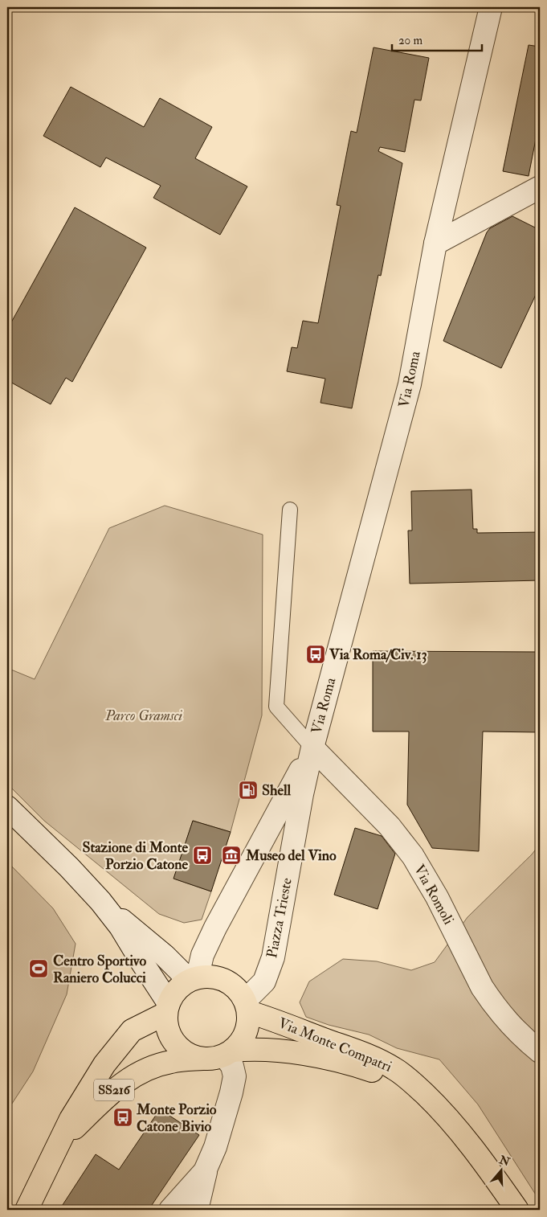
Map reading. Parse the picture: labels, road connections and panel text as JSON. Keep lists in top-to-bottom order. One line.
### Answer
{"streets":{"main road":["Via Monte Compatri","SS216"],"street":["Via Roma","Via Romoli","Piazza Trieste"]},"crossings":[["Via Roma","Via Romoli"],["Via Roma","Piazza Trieste"],["Via Romoli","Piazza Trieste"],["Piazza Trieste","Via Monte Compatri"],["Piazza Trieste","SS216"],["Via Monte Compatri","SS216"]],"parks":["Parco Gramsci"],"places":{"bus stop":["Via Roma/Civ. 13","Stazione di Monte Porzio Catone","Monte Porzio Catone Bivio"],"fuel station":["Shell"],"museum":["Museo del Vino"],"sports":["Centro Sportivo Raniero Colucci"]},"scale_bar":"20 m","north":"top"}
